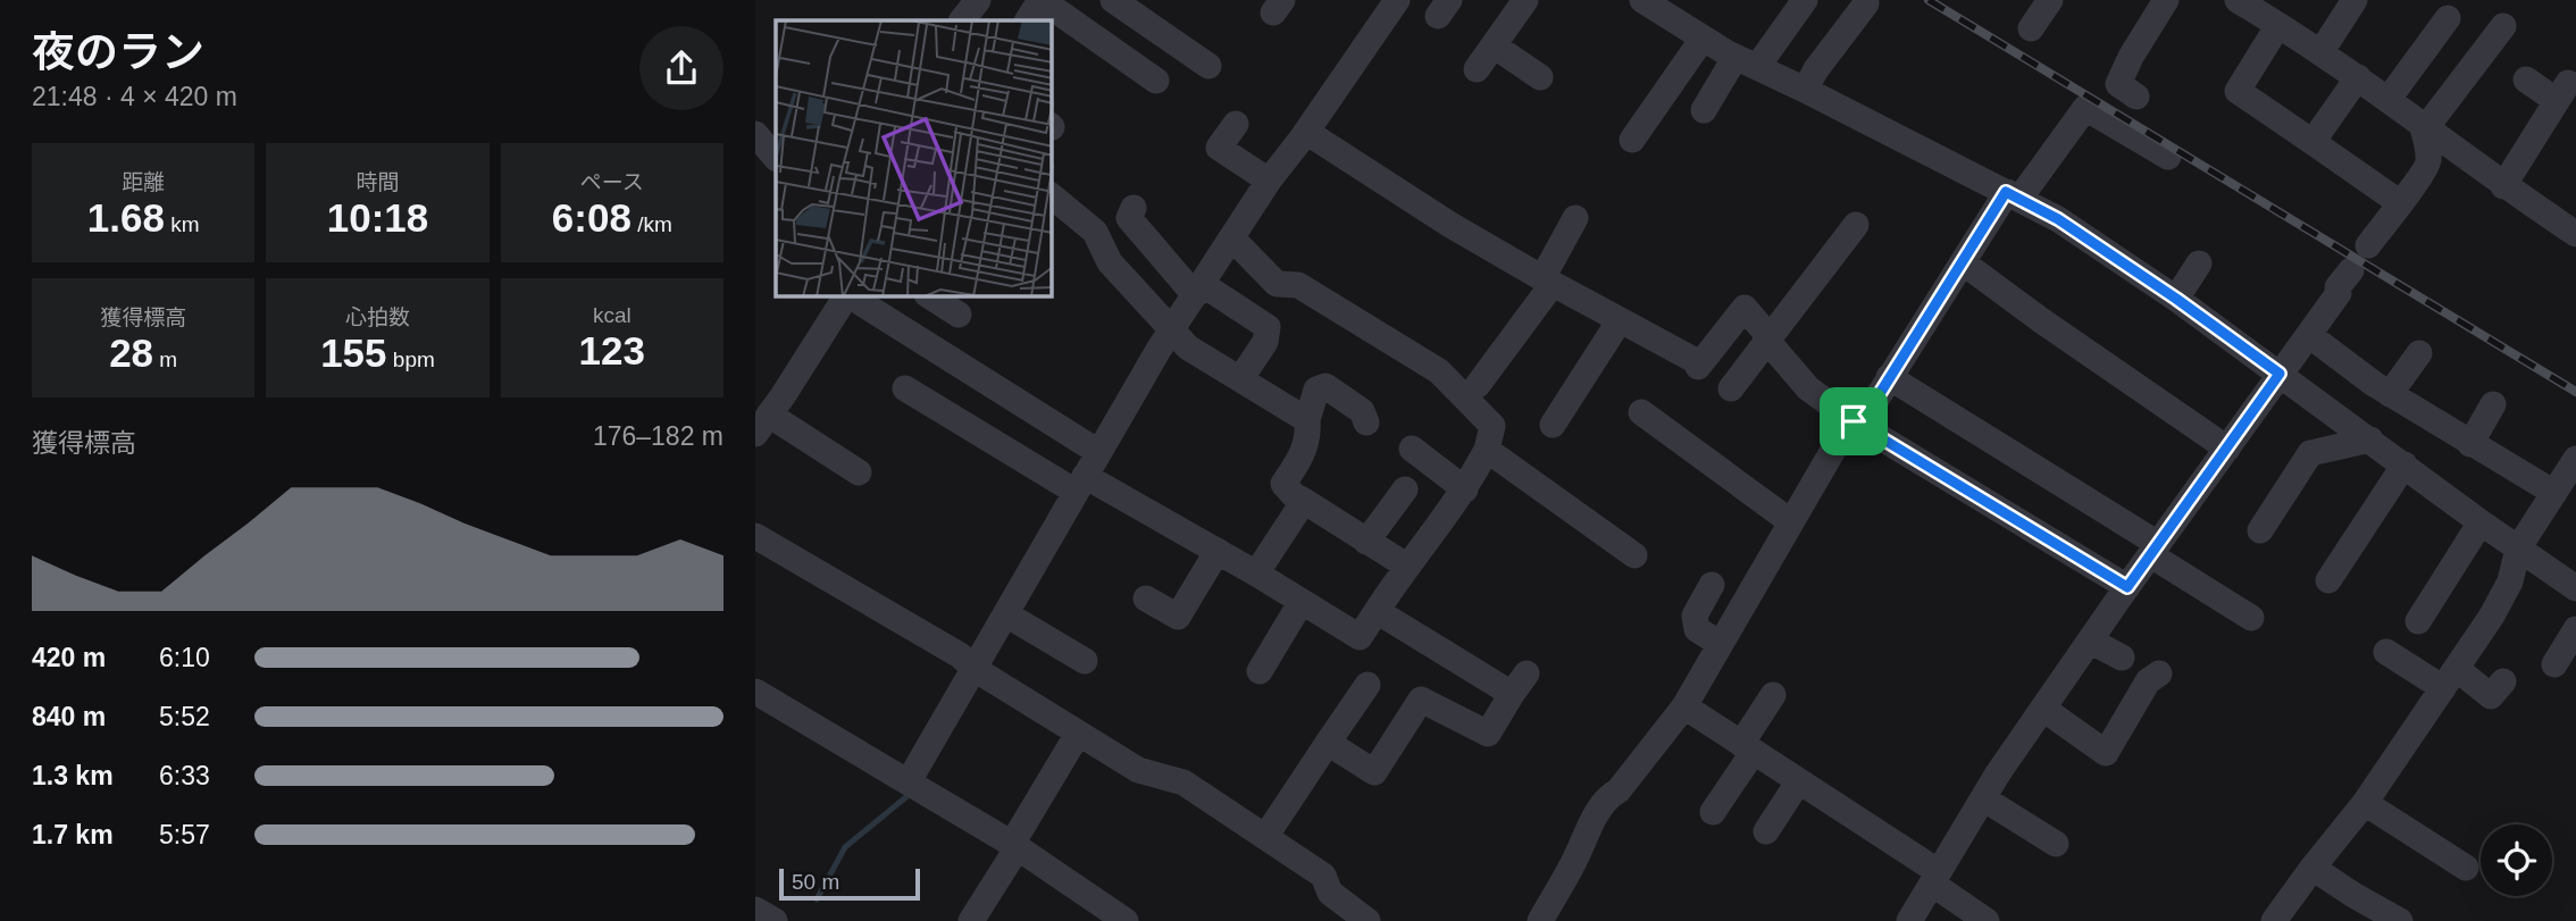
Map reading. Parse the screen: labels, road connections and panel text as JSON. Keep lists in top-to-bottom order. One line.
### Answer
{"scale_bar":"50 m","page":{"heading":["夜のラン","21:48 · 4 × 420 m"],"stats":[["距離","1.68 km"],["時間","10:18"],["ペース","6:08 /km"],["獲得標高","28 m"],["心拍数","155 bpm"],["kcal","123"]],"chart":["獲得標高","176–182 m"],"list":[{"name":"420 m","note":"6:10"},{"name":"840 m","note":"5:52"},{"name":"1.3 km","note":"6:33"},{"name":"1.7 km","note":"5:57"}],"scale":"50 m"}}
